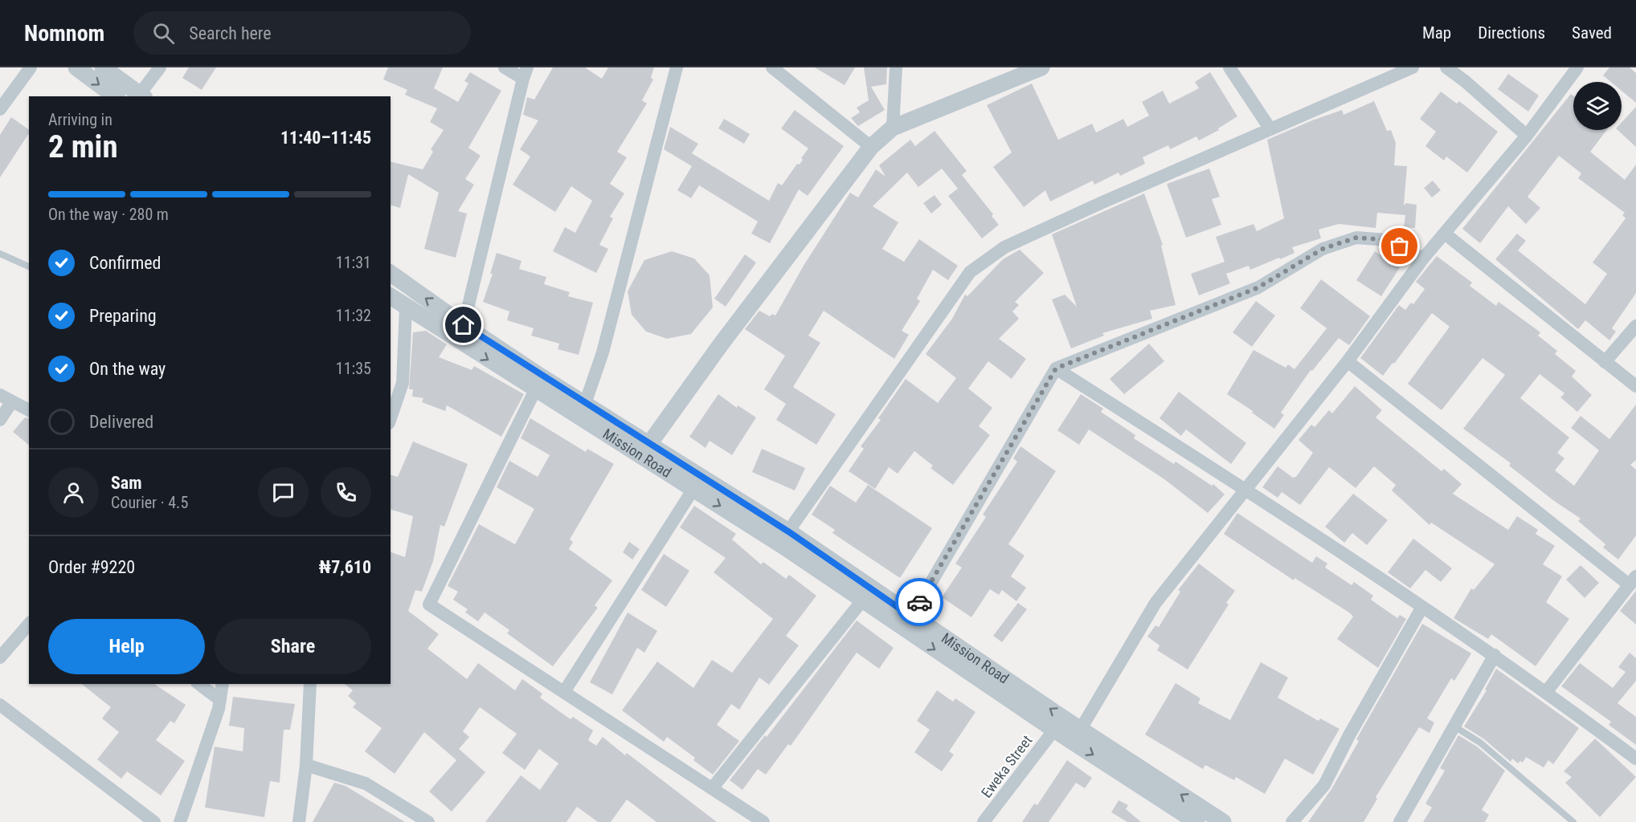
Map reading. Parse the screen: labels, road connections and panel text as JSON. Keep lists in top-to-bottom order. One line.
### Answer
{"streets":{"street":["Mission Road","Eweka Street"]},"crossings":[["Mission Road","Eweka Street"]],"page":{"header":"Nomnom","search":"Search here","nav":["Map","Directions","Saved"],"heading":["2 min","Arriving in","11:40–11:45"],"panel":["Sam","Courier · 4.5","Order #9220","₦7,610"],"bar":"On the way · 280 m","list":[["Confirmed","11:31"],["Preparing","11:32"],["On the way","11:35"],"Delivered"],"buttons":["Help","Share"]}}
